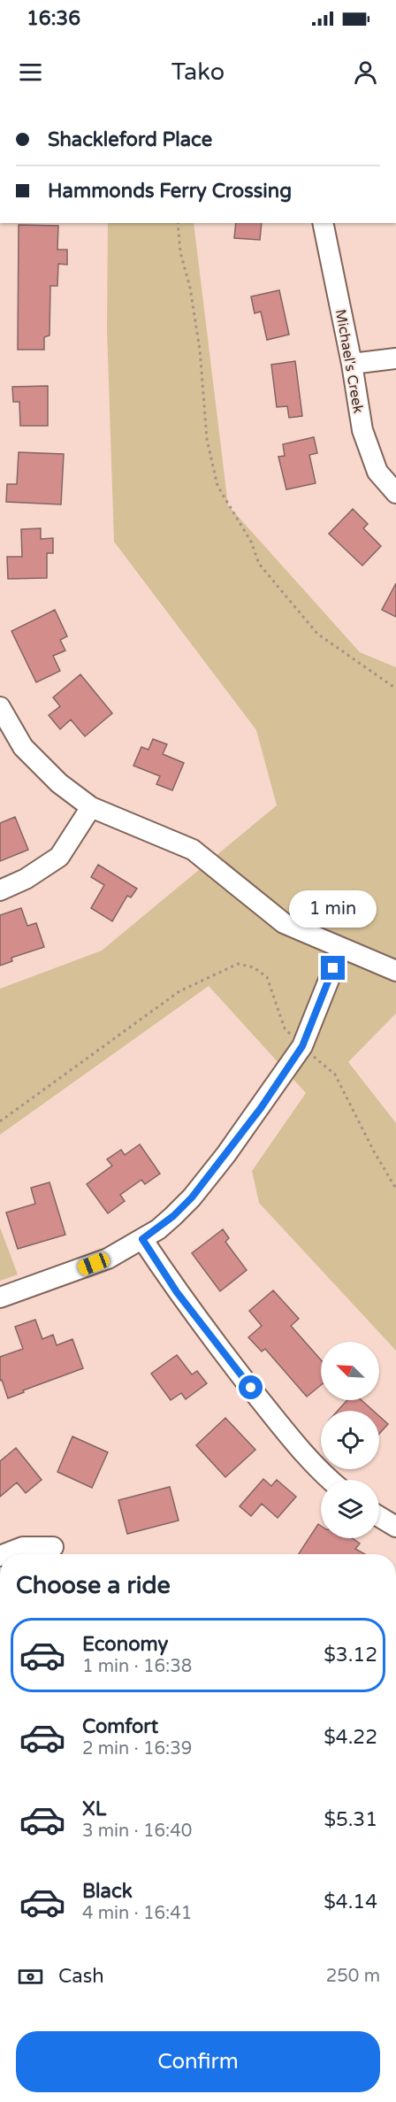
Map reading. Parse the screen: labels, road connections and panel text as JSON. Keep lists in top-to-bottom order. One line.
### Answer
{"streets":{"street":["Michael's Creek"]},"north":"top left","page":{"status":"16:36","header":"Tako","banner":["Shackleford Place","Hammonds Ferry Crossing"],"bubble":"1 min","heading":"Choose a ride","list":[{"name":"Economy","note":"1 min · 16:38","value":"$3.12"},{"name":"Comfort","note":"2 min · 16:39","value":"$4.22"},{"name":"XL","note":"3 min · 16:40","value":"$5.31"},{"name":"Black","note":"4 min · 16:41","value":"$4.14"}],"pay":["Cash","250 m"],"buttons":"Confirm"}}
